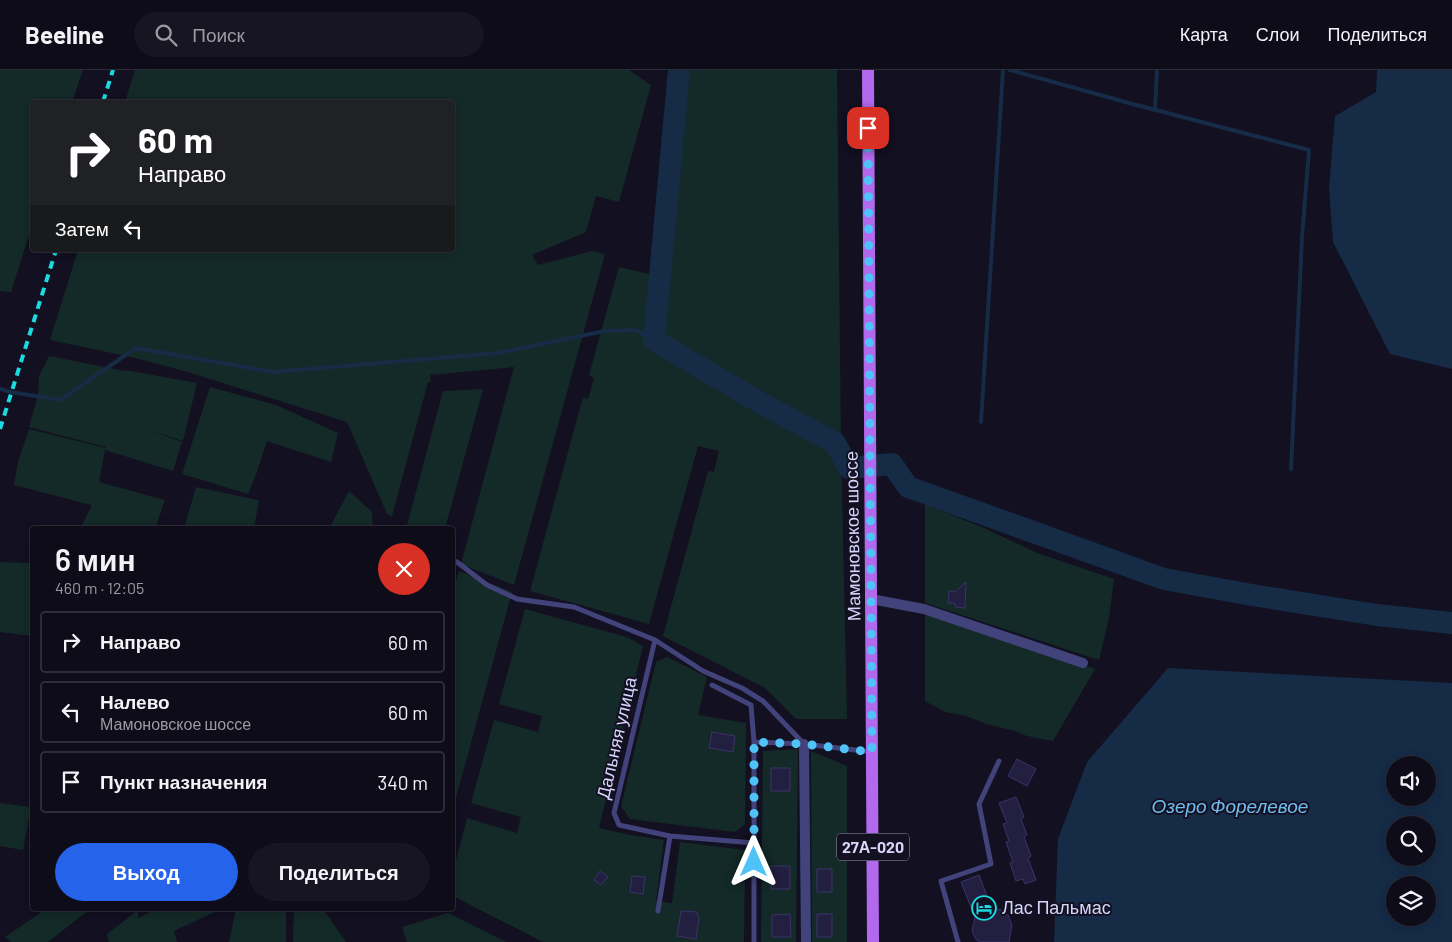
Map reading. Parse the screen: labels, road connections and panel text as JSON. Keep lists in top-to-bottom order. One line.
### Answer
{"streets":{"main road":["Мамоновское шоссе","27А-020"],"lane":["Дальняя улица"]},"water":["Озеро Форелевое"],"places":{"hotel":["Лас Пальмас"]},"page":{"header":"Beeline","search":"Поиск","nav":["Карта","Слои","Поделиться"],"turn":["60 m","Направо"],"then":"Затем","heading":["6 мин","460 m · 12:05"],"list":[{"name":"Направо","value":"60 m"},{"name":"Налево","note":"Мамоновское шоссе","value":"60 m"},{"name":"Пункт назначения","value":"340 m"}],"buttons":["Выход","Поделиться"]}}
